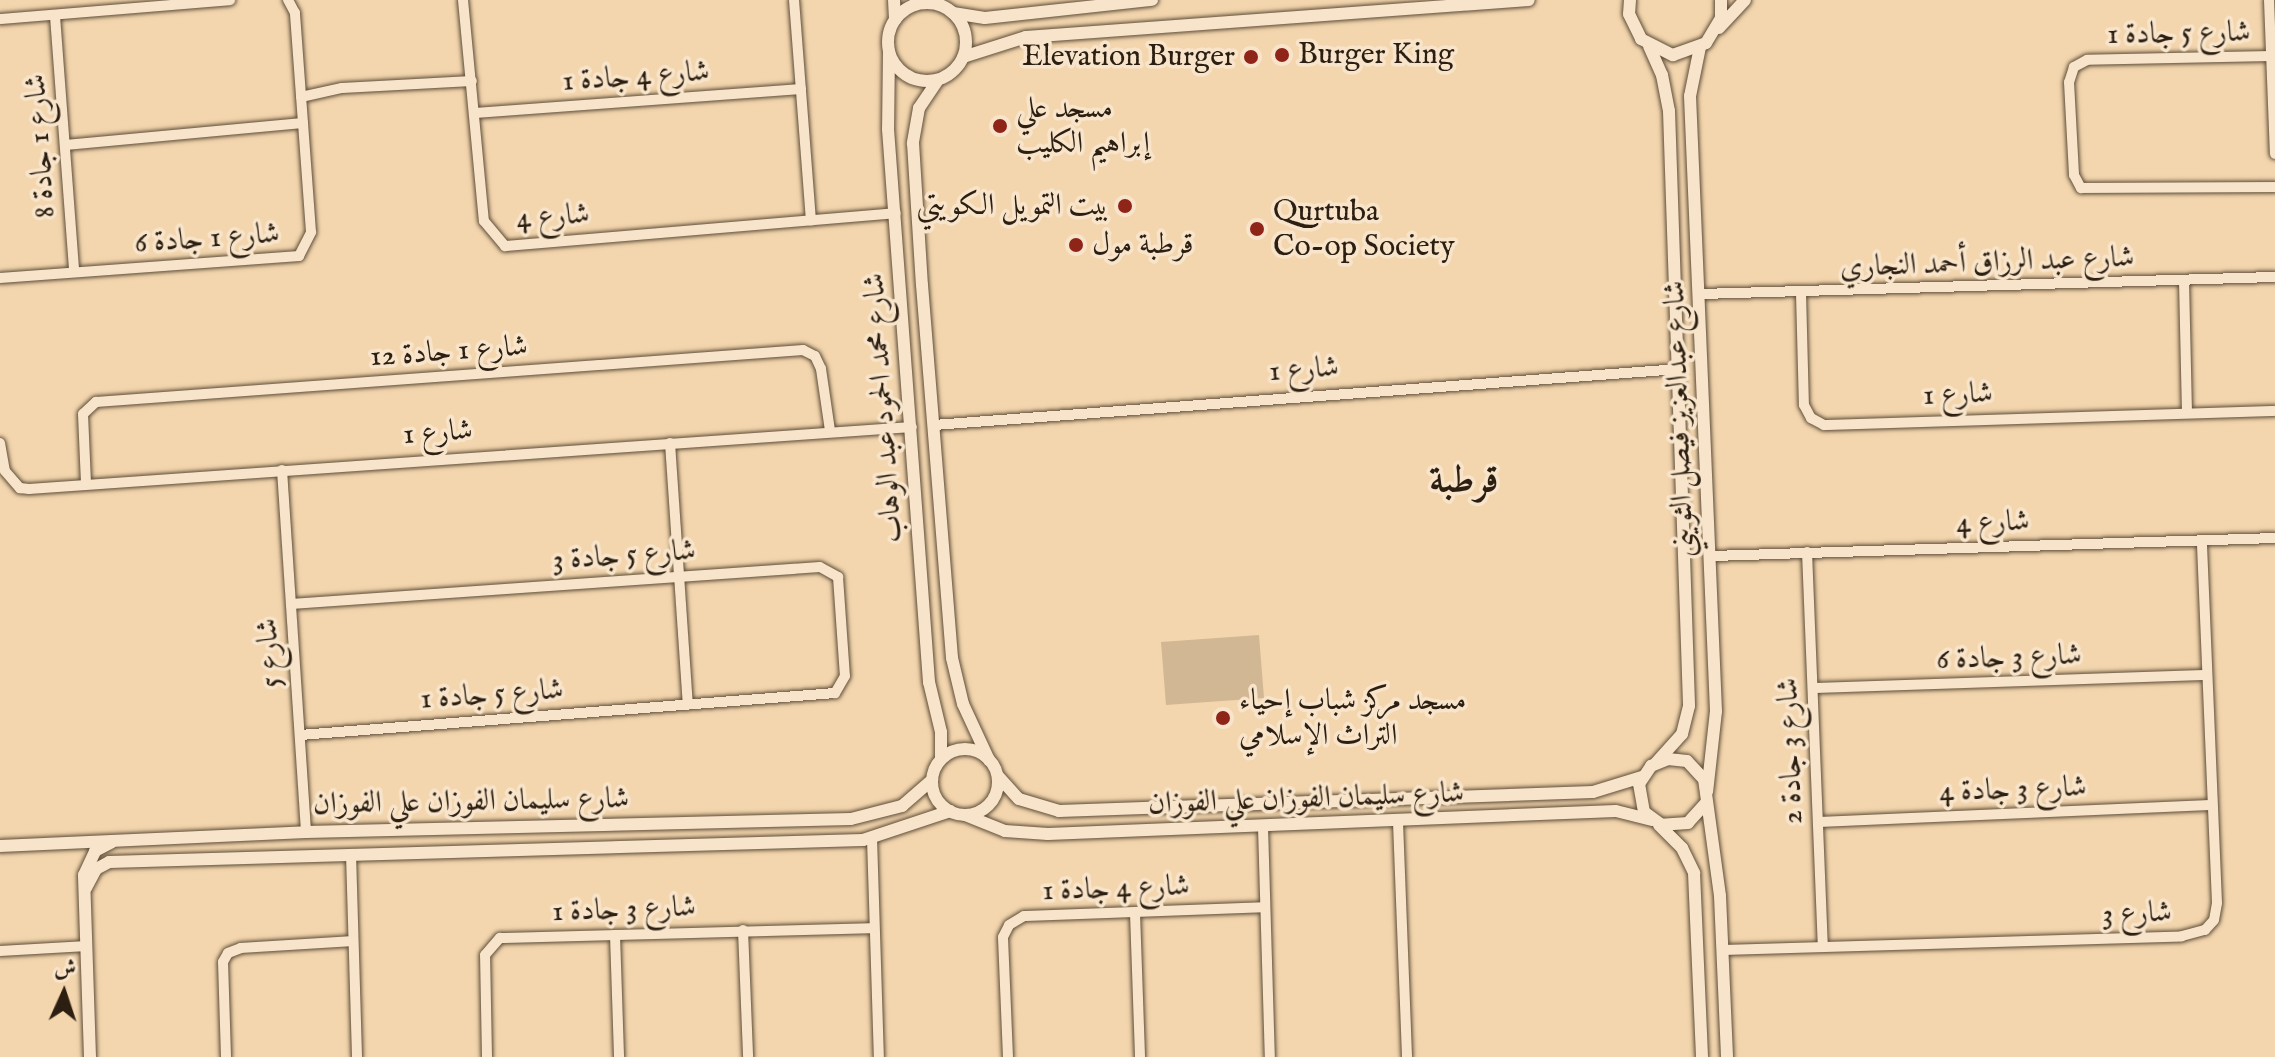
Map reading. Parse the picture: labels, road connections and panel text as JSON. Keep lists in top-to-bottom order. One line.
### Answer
{"streets":{"street":["شارع 5 جادة 1","شارع 4 جادة 1","شارع 1 جادة 8","شارع 4","شارع 1 جادة 6","شارع عبد الرزاق أحمد النجاري","شارع 1 جادة 12","شارع 1","شارع محمد الحمود عبد الوهاب","شارع عبدالعزيز فيصل الثويني","شارع 5 جادة 3","شارع 5","شارع 3 جادة 6","شارع 3 جادة 2","شارع 3 جادة 4","شارع سليمان الفوزان علي الفوزان","شارع 3 جادة 1","شارع 3"]},"crossings":[["شارع 5 جادة 1","شارع 5 جادة 3"],["شارع 5 جادة 1","شارع 5"],["شارع 4 جادة 1","شارع 4"],["شارع 1 جادة 8","شارع 1 جادة 6"],["شارع 4","شارع محمد الحمود عبد الوهاب"],["شارع 4","شارع عبدالعزيز فيصل الثويني"],["شارع 4","شارع 3 جادة 2"],["شارع 4","شارع 3"],["شارع عبد الرزاق أحمد النجاري","شارع 1"],["شارع عبد الرزاق أحمد النجاري","شارع عبدالعزيز فيصل الثويني"],["شارع 1 جادة 12","شارع 1"],["شارع 1","شارع محمد الحمود عبد الوهاب"],["شارع 1","شارع عبدالعزيز فيصل الثويني"],["شارع 1","شارع 5"],["شارع محمد الحمود عبد الوهاب","شارع سليمان الفوزان علي الفوزان"],["شارع عبدالعزيز فيصل الثويني","شارع سليمان الفوزان علي الفوزان"],["شارع عبدالعزيز فيصل الثويني","شارع 3"],["شارع 5 جادة 3","شارع 5"],["شارع 5","شارع سليمان الفوزان علي الفوزان"],["شارع 3 جادة 6","شارع 3 جادة 2"],["شارع 3 جادة 6","شارع 3"],["شارع 3 جادة 2","شارع 3 جادة 4"],["شارع 3 جادة 2","شارع 3"],["شارع 3 جادة 4","شارع 3"]],"districts":["قرطبة"],"places":["Burger King","Elevation Burger","مسجد علي إبراهيم الكليب","بيت التمويل الكويتي","Qurtuba Co-op Society","قرطبة مول","مسجد مركز شباب إحياء التراث الإسلامي"],"north":"top"}
